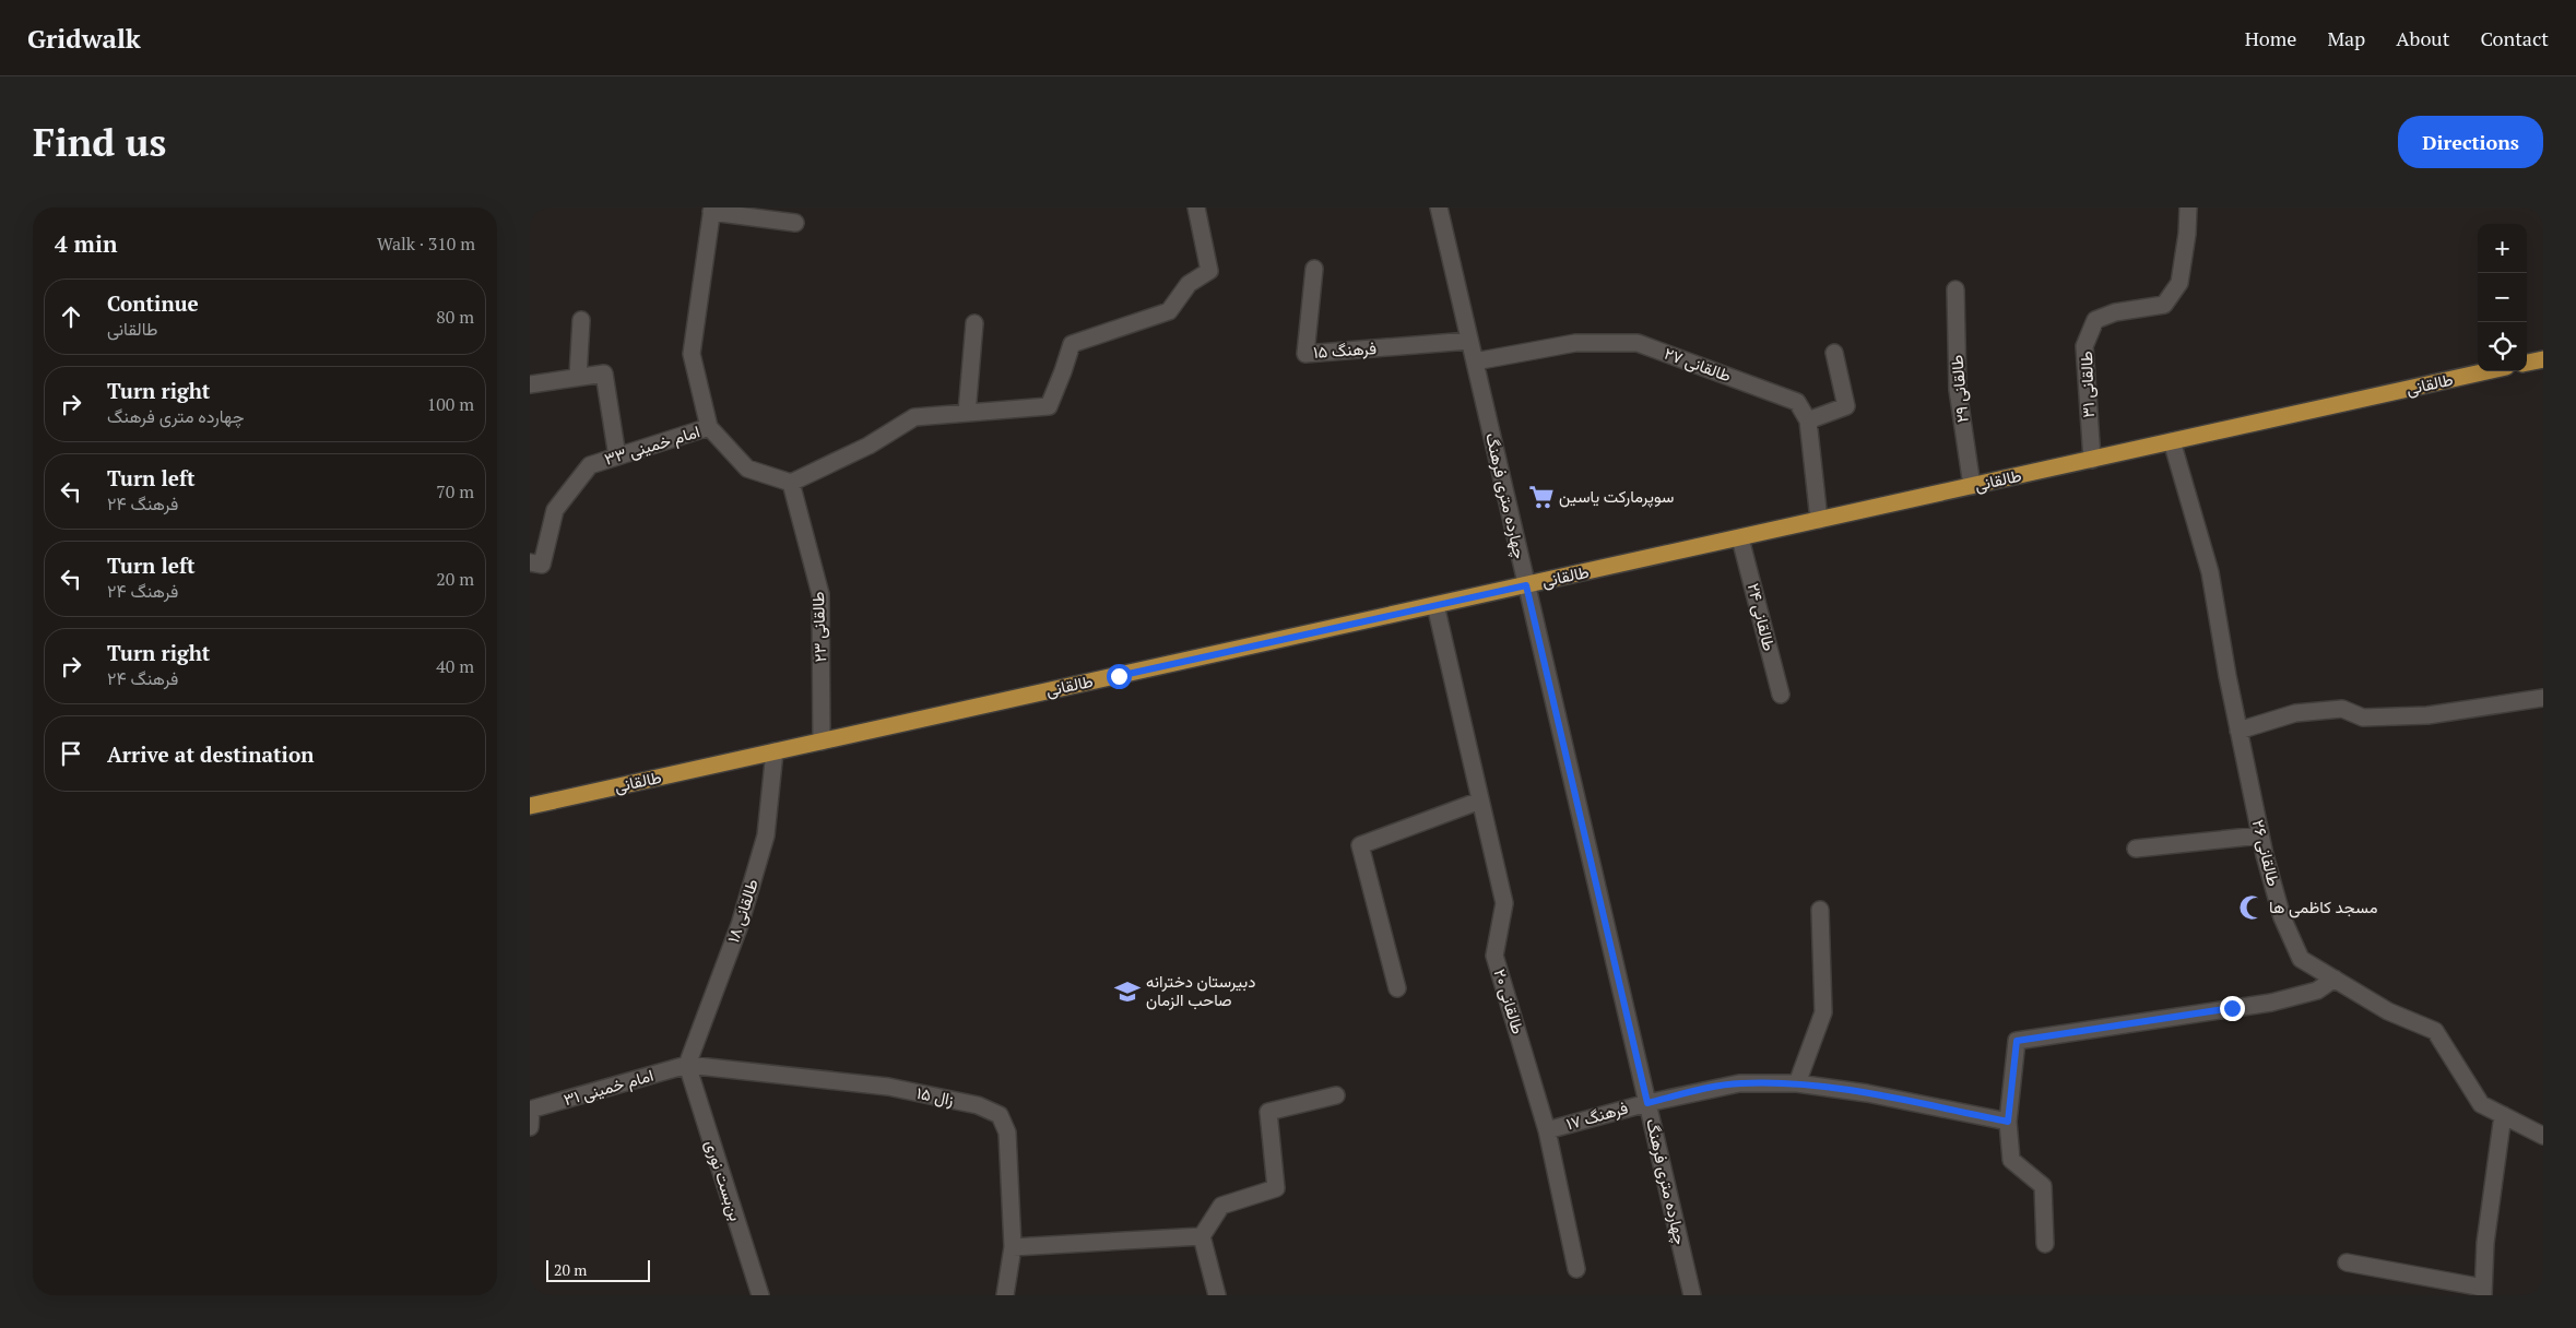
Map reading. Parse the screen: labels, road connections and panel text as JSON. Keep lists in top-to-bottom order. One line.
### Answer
{"streets":{"main road":["طالقانی"],"street":["فرهنگ ۱۵","طالقانی ۲۷","طالقانی ۳۱","طالقانی ۲۹","امام خمینی ۳۳","چهارده متری فرهنگ","طالقانی ۲۴","طالقانی ۲۳","طالقانی ۲۶","طالقانی ۱۸","طالقانی ۲۰","امام خمینی ۳۱","زال ۱۵","فرهنگ ۱۷","بن‌بست نوری"]},"crossings":[["فرهنگ ۱۵","چهارده متری فرهنگ"],["طالقانی ۲۷","چهارده متری فرهنگ"],["طالقانی ۳۱","طالقانی"],["طالقانی","طالقانی ۲۹"],["طالقانی","چهارده متری فرهنگ"],["طالقانی","طالقانی ۲۴"],["طالقانی","طالقانی ۲۳"],["طالقانی","طالقانی ۲۶"],["طالقانی","طالقانی ۱۸"],["طالقانی","طالقانی ۲۰"],["چهارده متری فرهنگ","فرهنگ ۱۷"],["طالقانی ۱۸","امام خمینی ۳۱"],["طالقانی ۱۸","زال ۱۵"],["طالقانی ۱۸","بن‌بست نوری"],["طالقانی ۲۰","فرهنگ ۱۷"],["امام خمینی ۳۱","زال ۱۵"],["امام خمینی ۳۱","بن‌بست نوری"],["زال ۱۵","بن‌بست نوری"]],"places":{"supermarket":["سوپرمارکت یاسین"],"mosque":["مسجد کاظمی ها"],"school or university":["دبیرستان دخترانه صاحب الزمان"]},"scale_bar":"20 m","page":{"header":"Gridwalk","nav":["Home","Map","About","Contact"],"buttons":"Directions","title":"Find us","heading":["4 min","Walk · 310 m"],"map_buttons":["+","−"],"list":[["Continue","طالقانی","80 m"],["Turn right","چهارده متری فرهنگ","100 m"],["Turn left","فرهنگ ۲۴","70 m"],["Turn left","فرهنگ ۲۴","20 m"],["Turn right","فرهنگ ۲۴","40 m"],"Arrive at destination"],"scale":"20 m"}}
